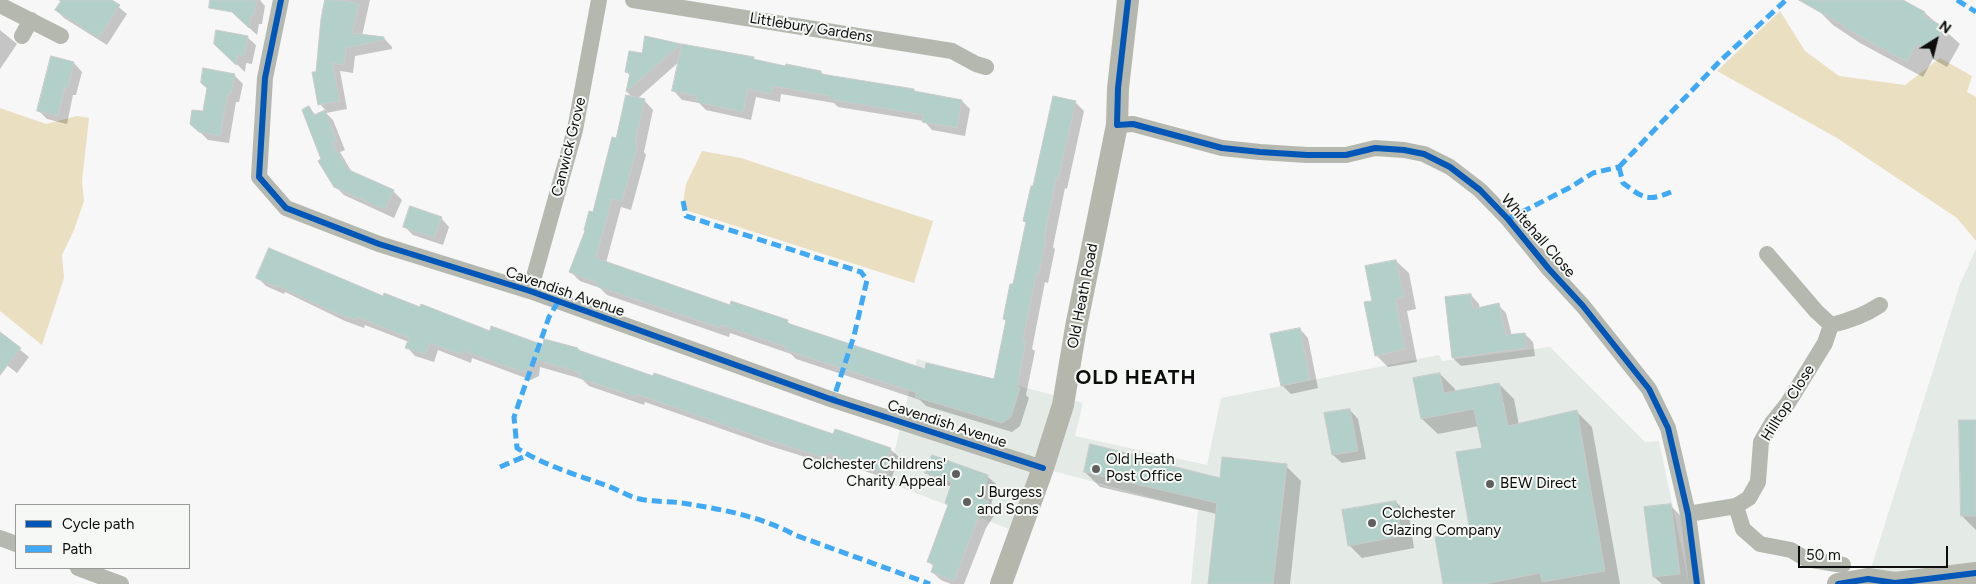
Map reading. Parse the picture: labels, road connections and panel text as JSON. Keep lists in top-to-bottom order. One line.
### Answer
{"streets":{"street":["Littlebury Gardens","Canwick Grove","Whitehall Close","Cavendish Avenue","Old Heath Road","Hilltop Close"]},"crossings":[["Canwick Grove","Cavendish Avenue"],["Whitehall Close","Old Heath Road"],["Cavendish Avenue","Old Heath Road"]],"districts":["OLD HEATH"],"places":["Old Heath Post Office","Colchester Childrens' Charity Appeal","BEW Direct","J Burgess and Sons","Colchester Glazing Company"],"legend":["Cycle path","Path"],"scale_bar":"50 m","north":"top right"}
